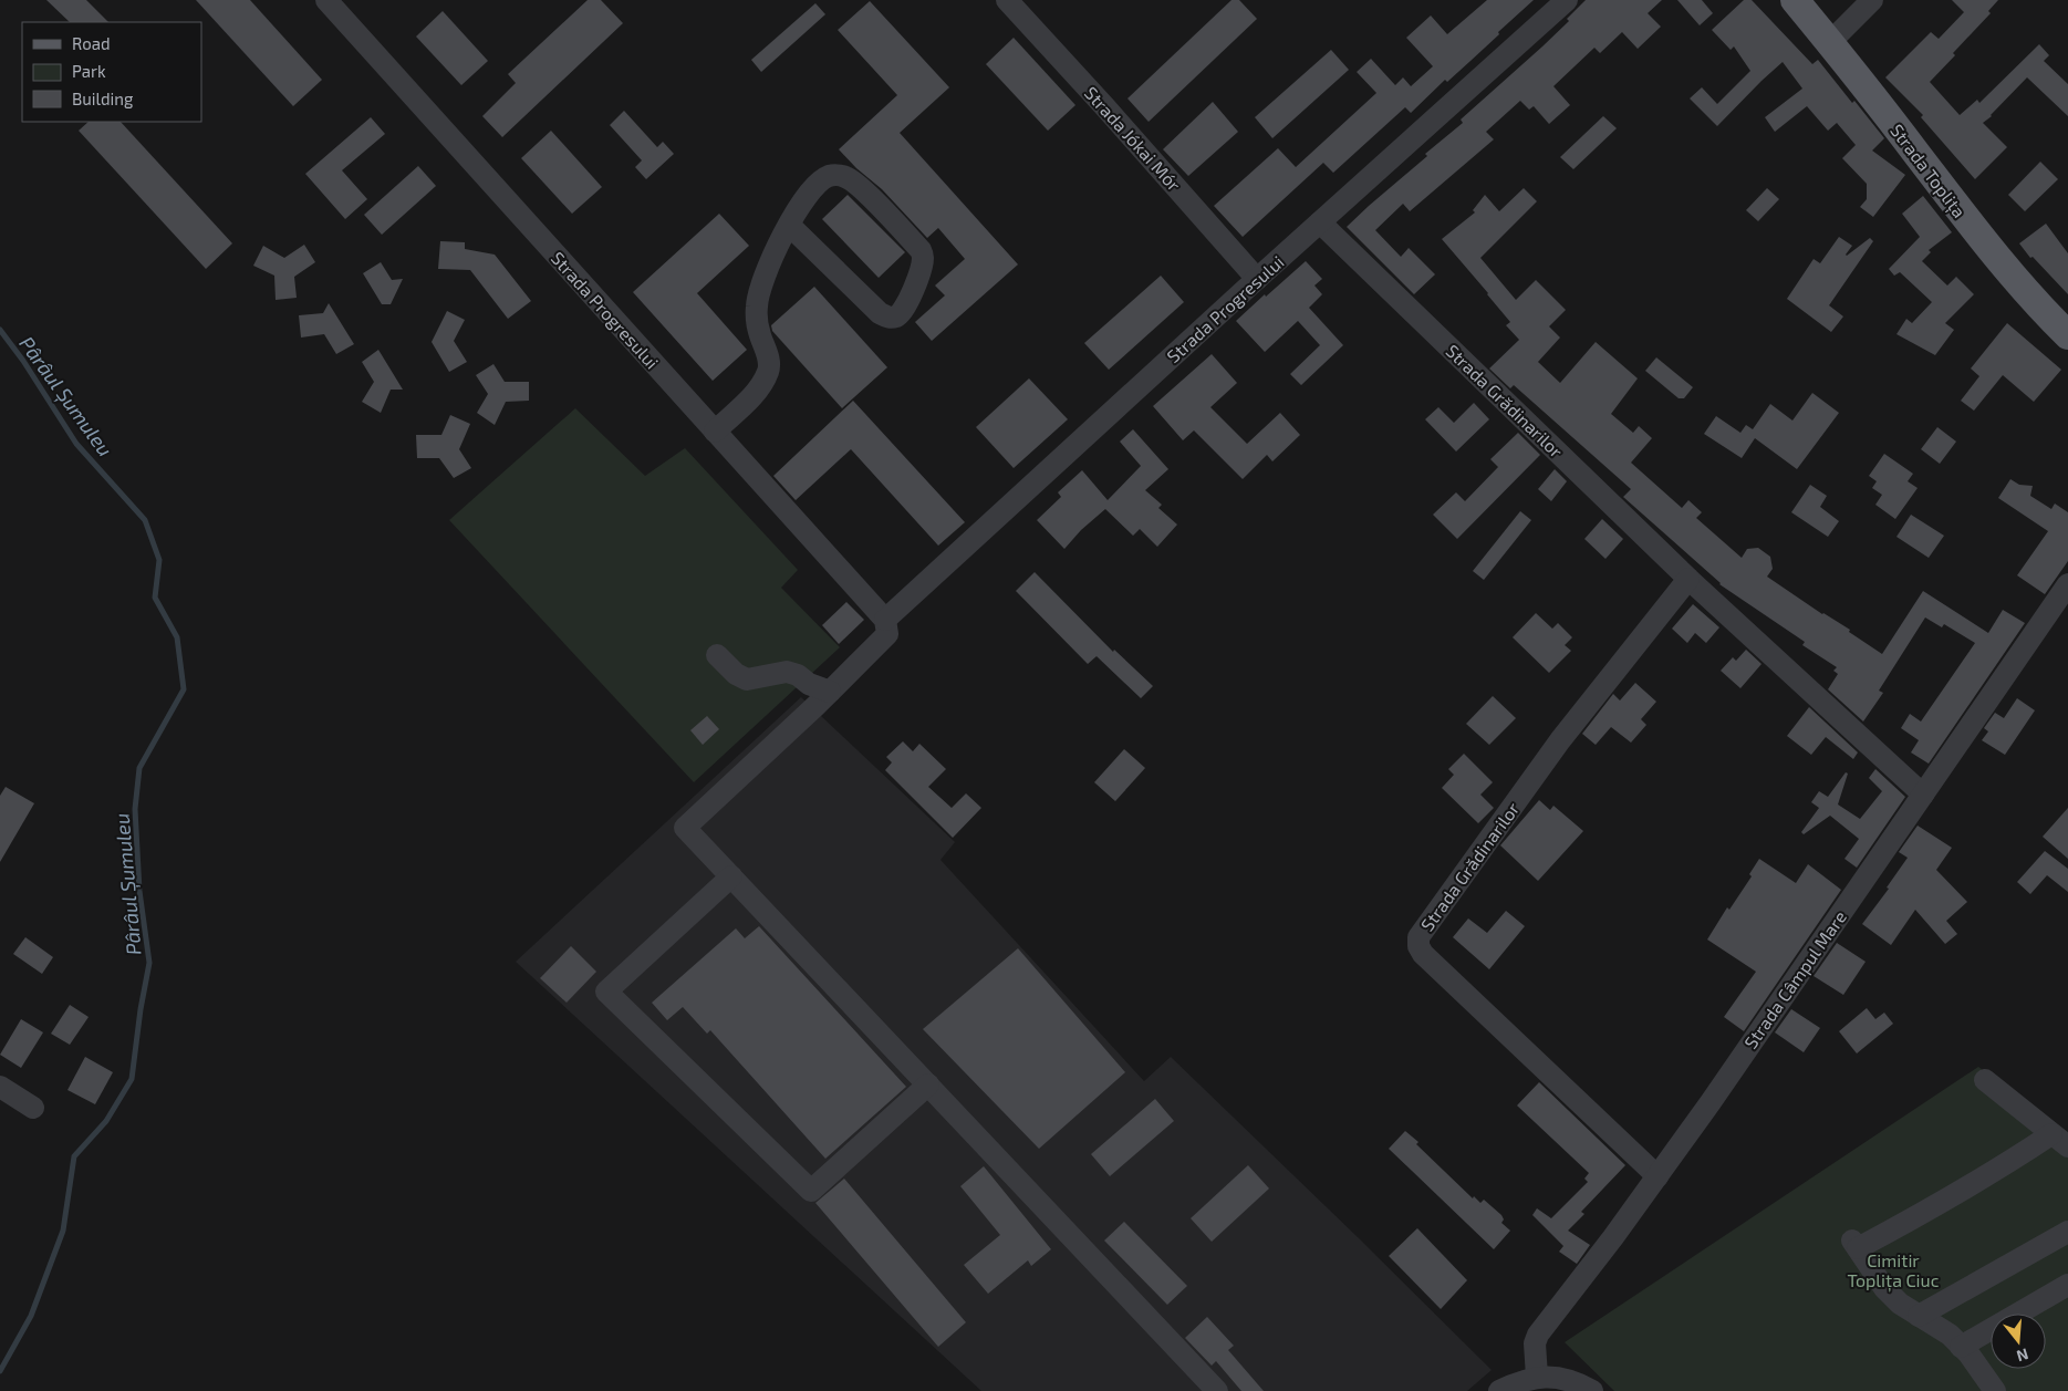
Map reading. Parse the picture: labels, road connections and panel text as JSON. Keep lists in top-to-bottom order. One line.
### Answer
{"streets":{"main road":["Strada Toplița"],"street":["Strada Jókai Mór","Strada Progresului","Strada Grădinarilor","Strada Câmpul Mare"]},"crossings":[["Strada Jókai Mór","Strada Progresului"],["Strada Progresului","Strada Grădinarilor"],["Strada Grădinarilor","Strada Câmpul Mare"]],"water":["Pârâul Șumuleu"],"parks":["Cimitir Toplița Ciuc"],"legend":["Road","Park","Building"],"north":"bottom"}
